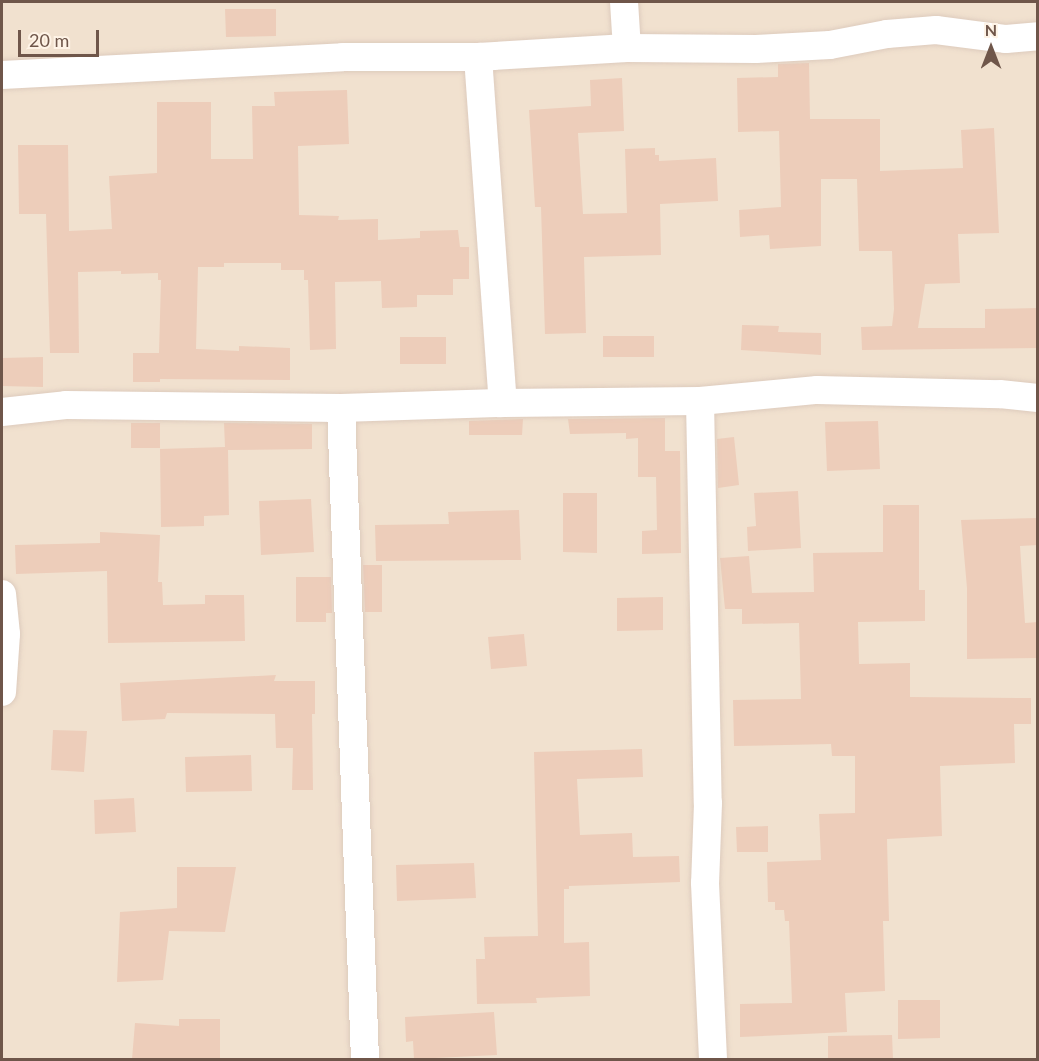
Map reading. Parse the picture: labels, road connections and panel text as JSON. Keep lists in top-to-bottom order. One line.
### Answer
{"scale_bar":"20 m","north":"top"}
